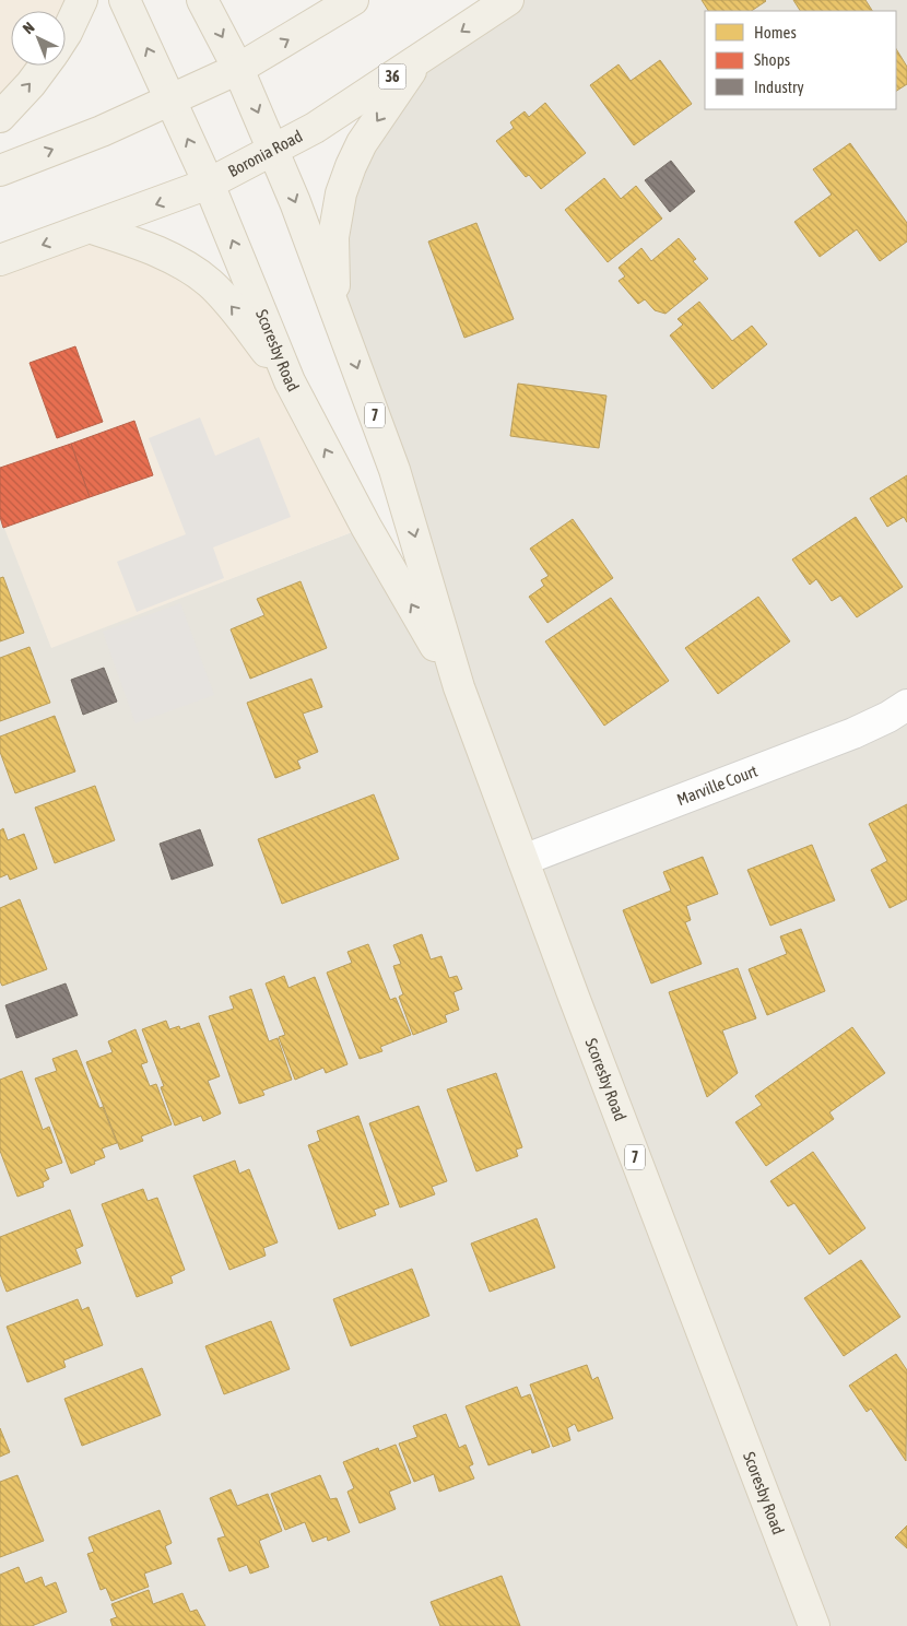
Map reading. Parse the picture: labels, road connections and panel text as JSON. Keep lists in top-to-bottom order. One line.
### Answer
{"streets":{"main road":["36","Boronia Road","Scoresby Road","7"],"street":["Marville Court"]},"crossings":[["Boronia Road","Scoresby Road"],["Scoresby Road","Marville Court"]],"legend":["Homes","Shops","Industry"],"north":"top left"}
